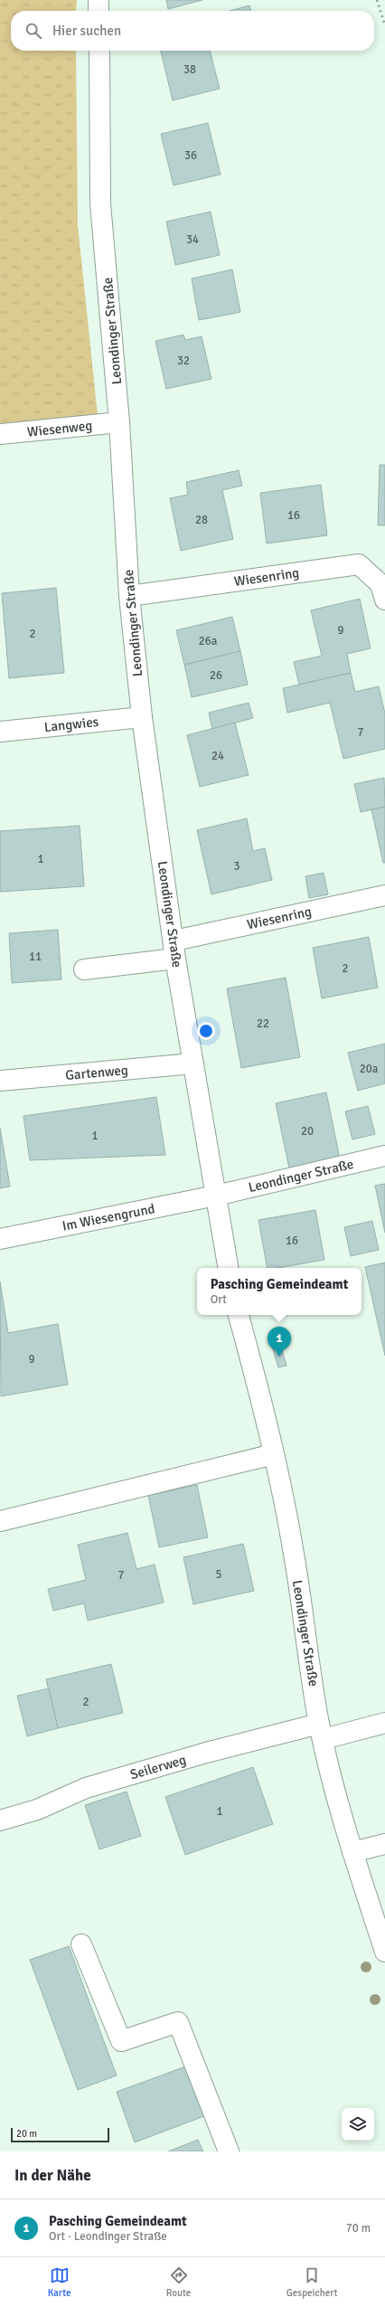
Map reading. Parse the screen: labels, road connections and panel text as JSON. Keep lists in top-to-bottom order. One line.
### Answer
{"streets":{"street":["Leondinger Straße","Wiesenweg","Wiesenring","Langwies","Gartenweg","Im Wiesengrund","Seilerweg"]},"crossings":[["Leondinger Straße","Wiesenweg"],["Leondinger Straße","Wiesenring"],["Leondinger Straße","Langwies"],["Leondinger Straße","Gartenweg"],["Leondinger Straße","Im Wiesengrund"],["Leondinger Straße","Seilerweg"]],"house_numbers":["38","36","34","32","16","28","9","2","26a","26","7","24","1","3","11","2","22","20a","20","1","16","9","5","7","2","1"],"scale_bar":"20 m","page":{"search":"Hier suchen","popup":["Pasching Gemeindeamt","Ort"],"pins":"1","scale":"20 m","heading":"In der Nähe","list":[{"mark":"1","name":"Pasching Gemeindeamt","note":"Ort · Leondinger Straße","value":"70 m"}],"nav":["Karte","Route","Gespeichert"]}}
